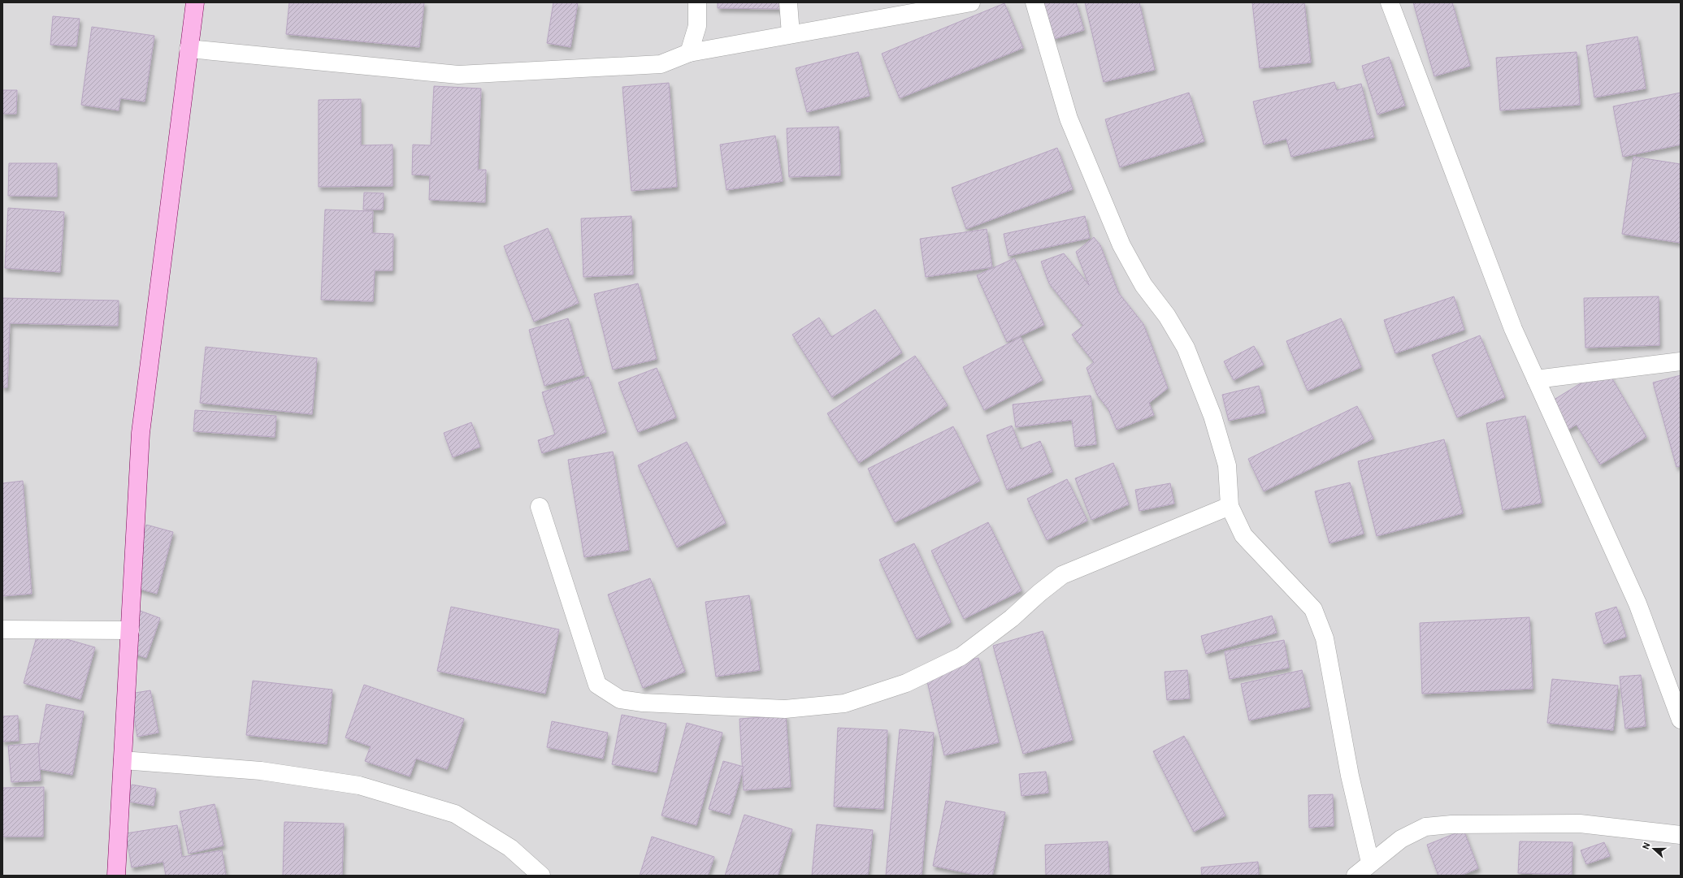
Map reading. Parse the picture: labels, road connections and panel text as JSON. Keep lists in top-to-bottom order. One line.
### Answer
{"north":"left"}
